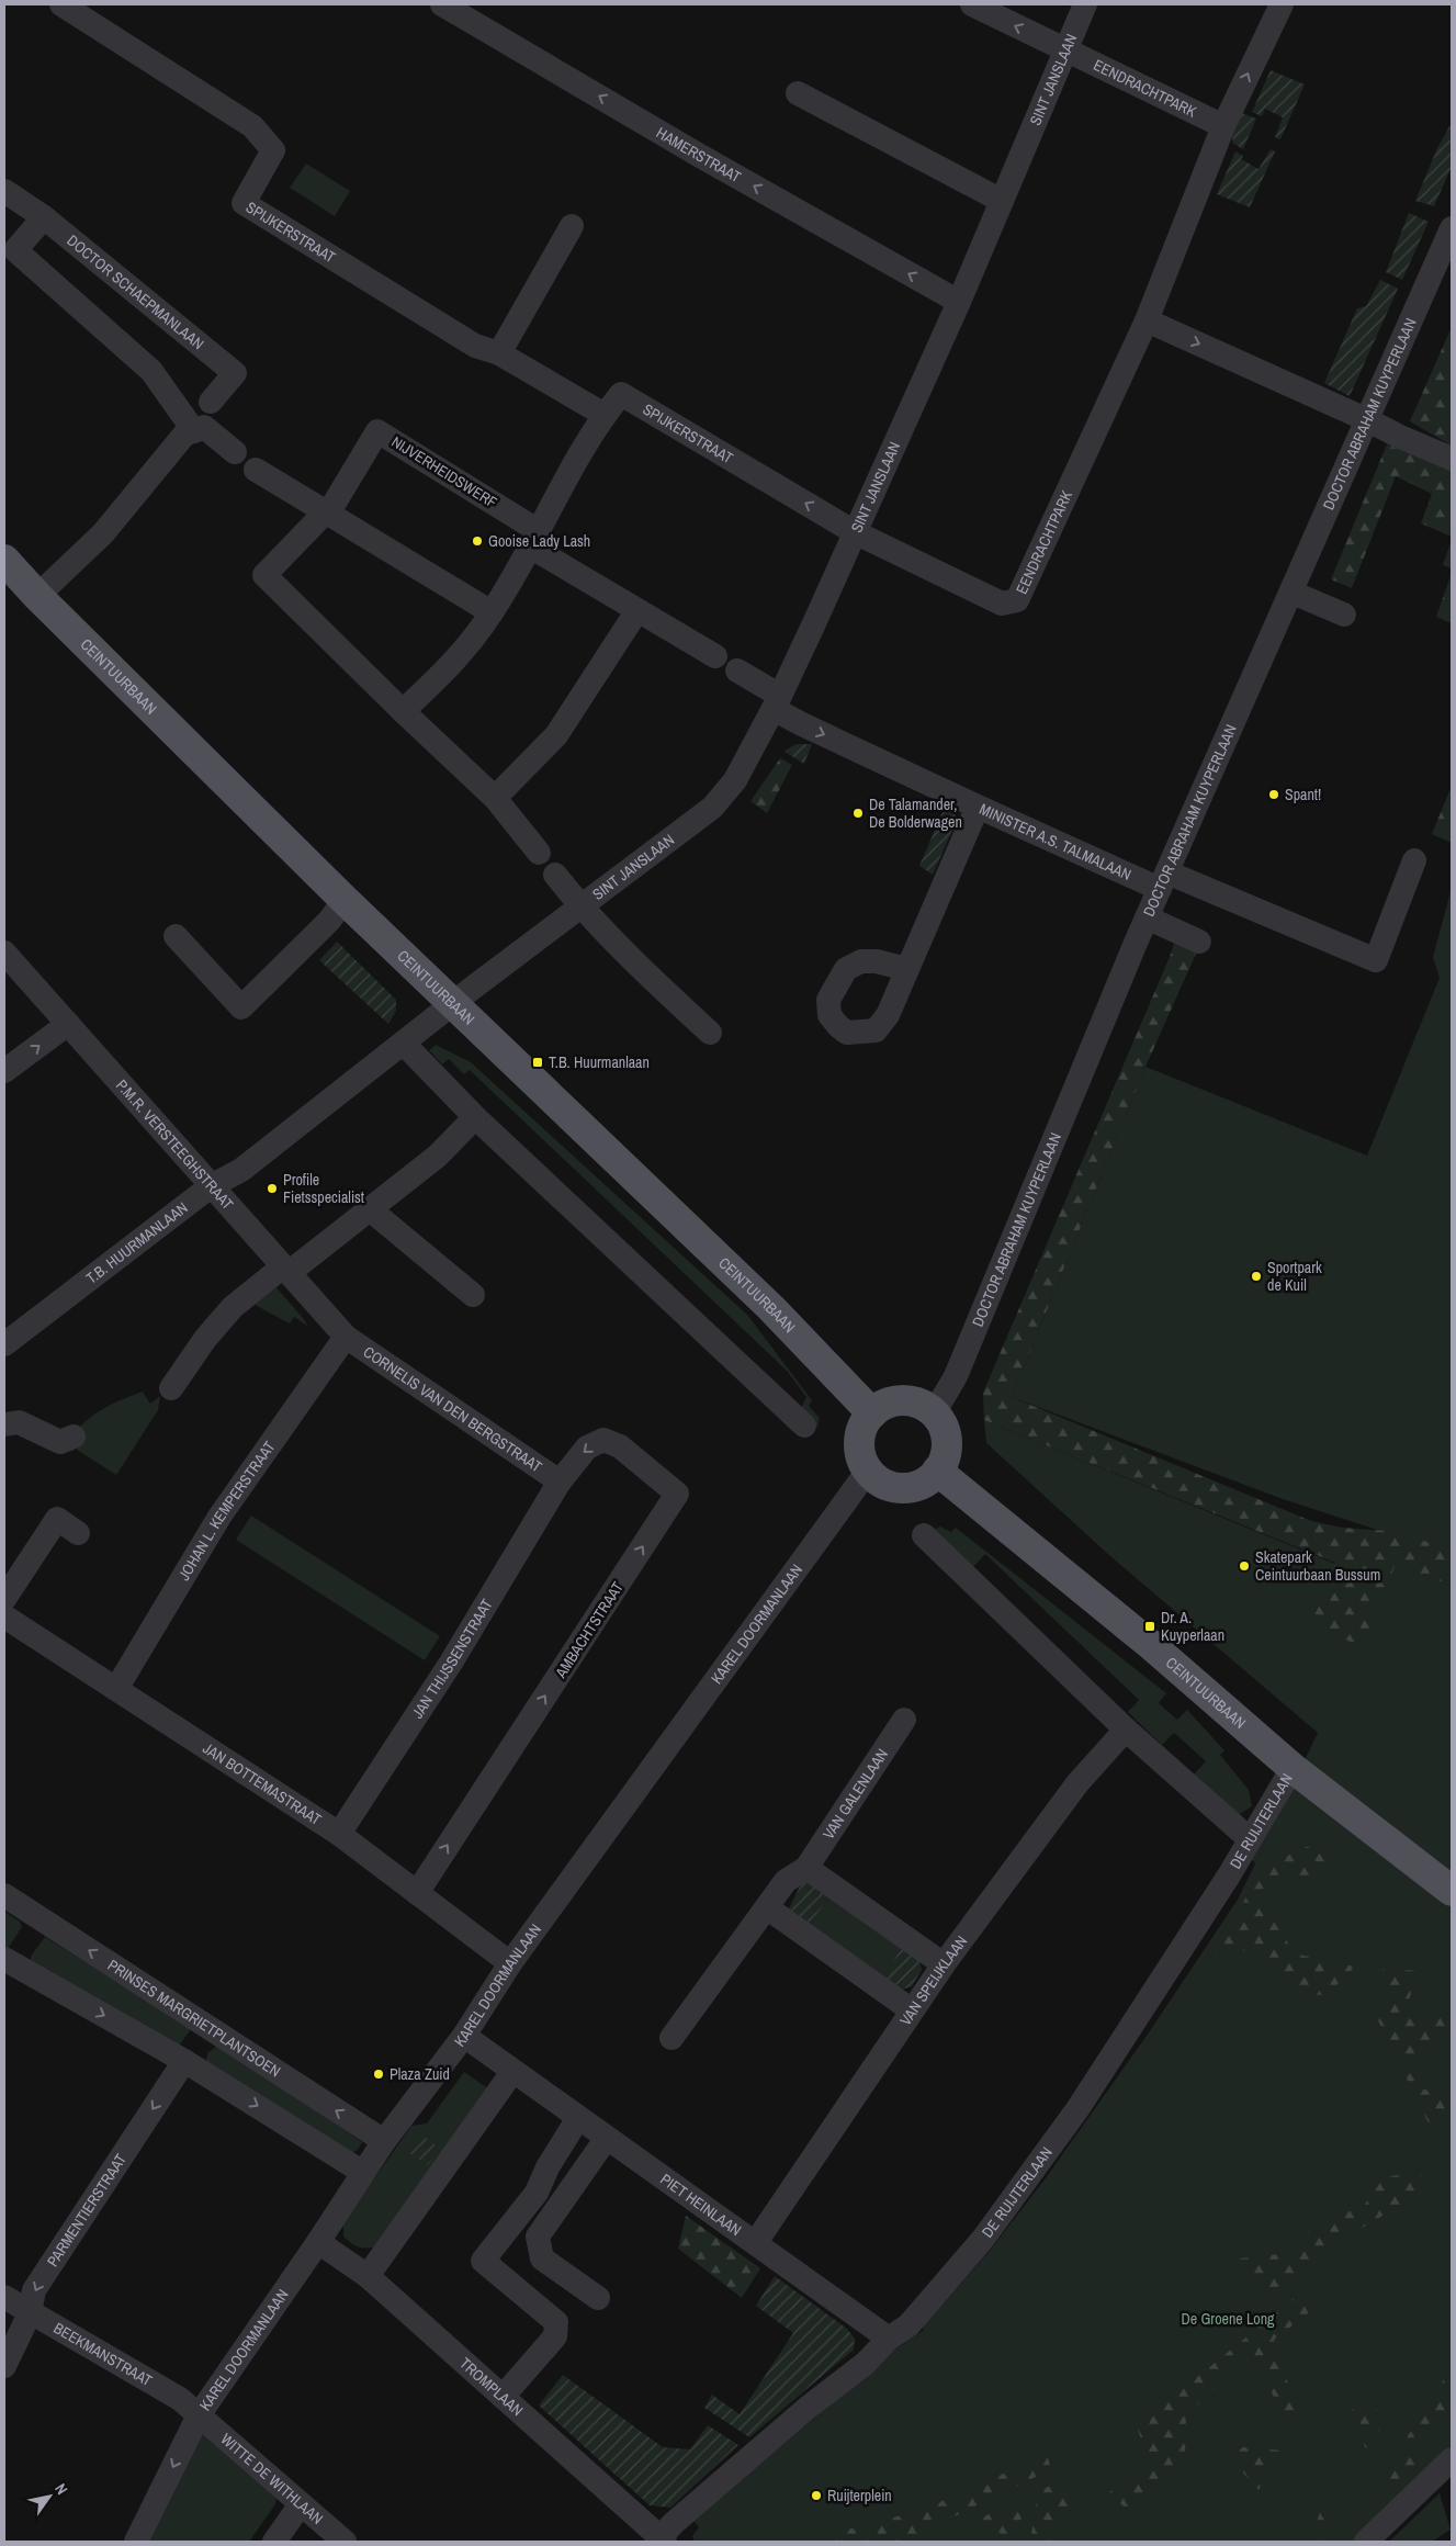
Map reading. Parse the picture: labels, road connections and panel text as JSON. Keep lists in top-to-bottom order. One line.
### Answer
{"streets":{"main road":["CEINTUURBAAN"],"street":["SINT JANSLAAN","EENDRACHTPARK","HAMERSTRAAT","SPIJKERSTRAAT","DOCTOR SCHAEPMANLAAN","DOCTOR ABRAHAM KUYPERLAAN","NIJVERHEIDSWERF","MINISTER A.S. TALMALAAN","P.M.R. VERSTEEGHSTRAAT","T.B. HUURMANLAAN","CORNELIS VAN DEN BERGSTRAAT","JOHAN L. KEMPERSTRAAT","KAREL DOORMANLAAN","AMBACHTSTRAAT","JAN THIJSSENSTRAAT","JAN BOTTEMASTRAAT","VAN GALENLAAN","DE RUIJTERLAAN","VAN SPEIJKLAAN","PRINSES MARGRIETPLANTSOEN","PIET HEINLAAN","PARMENTIERSTRAAT","BEEKMANSTRAAT","TROMPLAAN","WITTE DE WITHLAAN"]},"crossings":[["SINT JANSLAAN","EENDRACHTPARK"],["SINT JANSLAAN","HAMERSTRAAT"],["SINT JANSLAAN","SPIJKERSTRAAT"],["SINT JANSLAAN","CEINTUURBAAN"],["SINT JANSLAAN","MINISTER A.S. TALMALAAN"],["SINT JANSLAAN","T.B. HUURMANLAAN"],["EENDRACHTPARK","SPIJKERSTRAAT"],["DOCTOR ABRAHAM KUYPERLAAN","CEINTUURBAAN"],["DOCTOR ABRAHAM KUYPERLAAN","MINISTER A.S. TALMALAAN"],["DOCTOR ABRAHAM KUYPERLAAN","KAREL DOORMANLAAN"],["CEINTUURBAAN","T.B. HUURMANLAAN"],["CEINTUURBAAN","KAREL DOORMANLAAN"],["CEINTUURBAAN","DE RUIJTERLAAN"],["P.M.R. VERSTEEGHSTRAAT","T.B. HUURMANLAAN"],["P.M.R. VERSTEEGHSTRAAT","CORNELIS VAN DEN BERGSTRAAT"],["P.M.R. VERSTEEGHSTRAAT","JOHAN L. KEMPERSTRAAT"],["CORNELIS VAN DEN BERGSTRAAT","JOHAN L. KEMPERSTRAAT"],["CORNELIS VAN DEN BERGSTRAAT","AMBACHTSTRAAT"],["CORNELIS VAN DEN BERGSTRAAT","JAN THIJSSENSTRAAT"],["JOHAN L. KEMPERSTRAAT","JAN BOTTEMASTRAAT"],["KAREL DOORMANLAAN","JAN BOTTEMASTRAAT"],["KAREL DOORMANLAAN","PRINSES MARGRIETPLANTSOEN"],["KAREL DOORMANLAAN","PIET HEINLAAN"],["KAREL DOORMANLAAN","BEEKMANSTRAAT"],["KAREL DOORMANLAAN","TROMPLAAN"],["KAREL DOORMANLAAN","WITTE DE WITHLAAN"],["AMBACHTSTRAAT","JAN THIJSSENSTRAAT"],["AMBACHTSTRAAT","JAN BOTTEMASTRAAT"],["JAN THIJSSENSTRAAT","JAN BOTTEMASTRAAT"],["DE RUIJTERLAAN","PIET HEINLAAN"],["DE RUIJTERLAAN","TROMPLAAN"],["VAN SPEIJKLAAN","PIET HEINLAAN"],["PARMENTIERSTRAAT","BEEKMANSTRAAT"],["BEEKMANSTRAAT","WITTE DE WITHLAAN"]],"one_way":["PARMENTIERSTRAAT"],"parks":["De Groene Long"],"places":{"other":["Gooise Lady Lash","Spant!","De Talamander, De Bolderwagen","Profile Fietsspecialist","Sportpark de Kuil","Skatepark Ceintuurbaan Bussum","Plaza Zuid","Ruijterplein"],"transit":["T.B. Huurmanlaan","Dr. A. Kuyperlaan"]},"north":"top right"}
